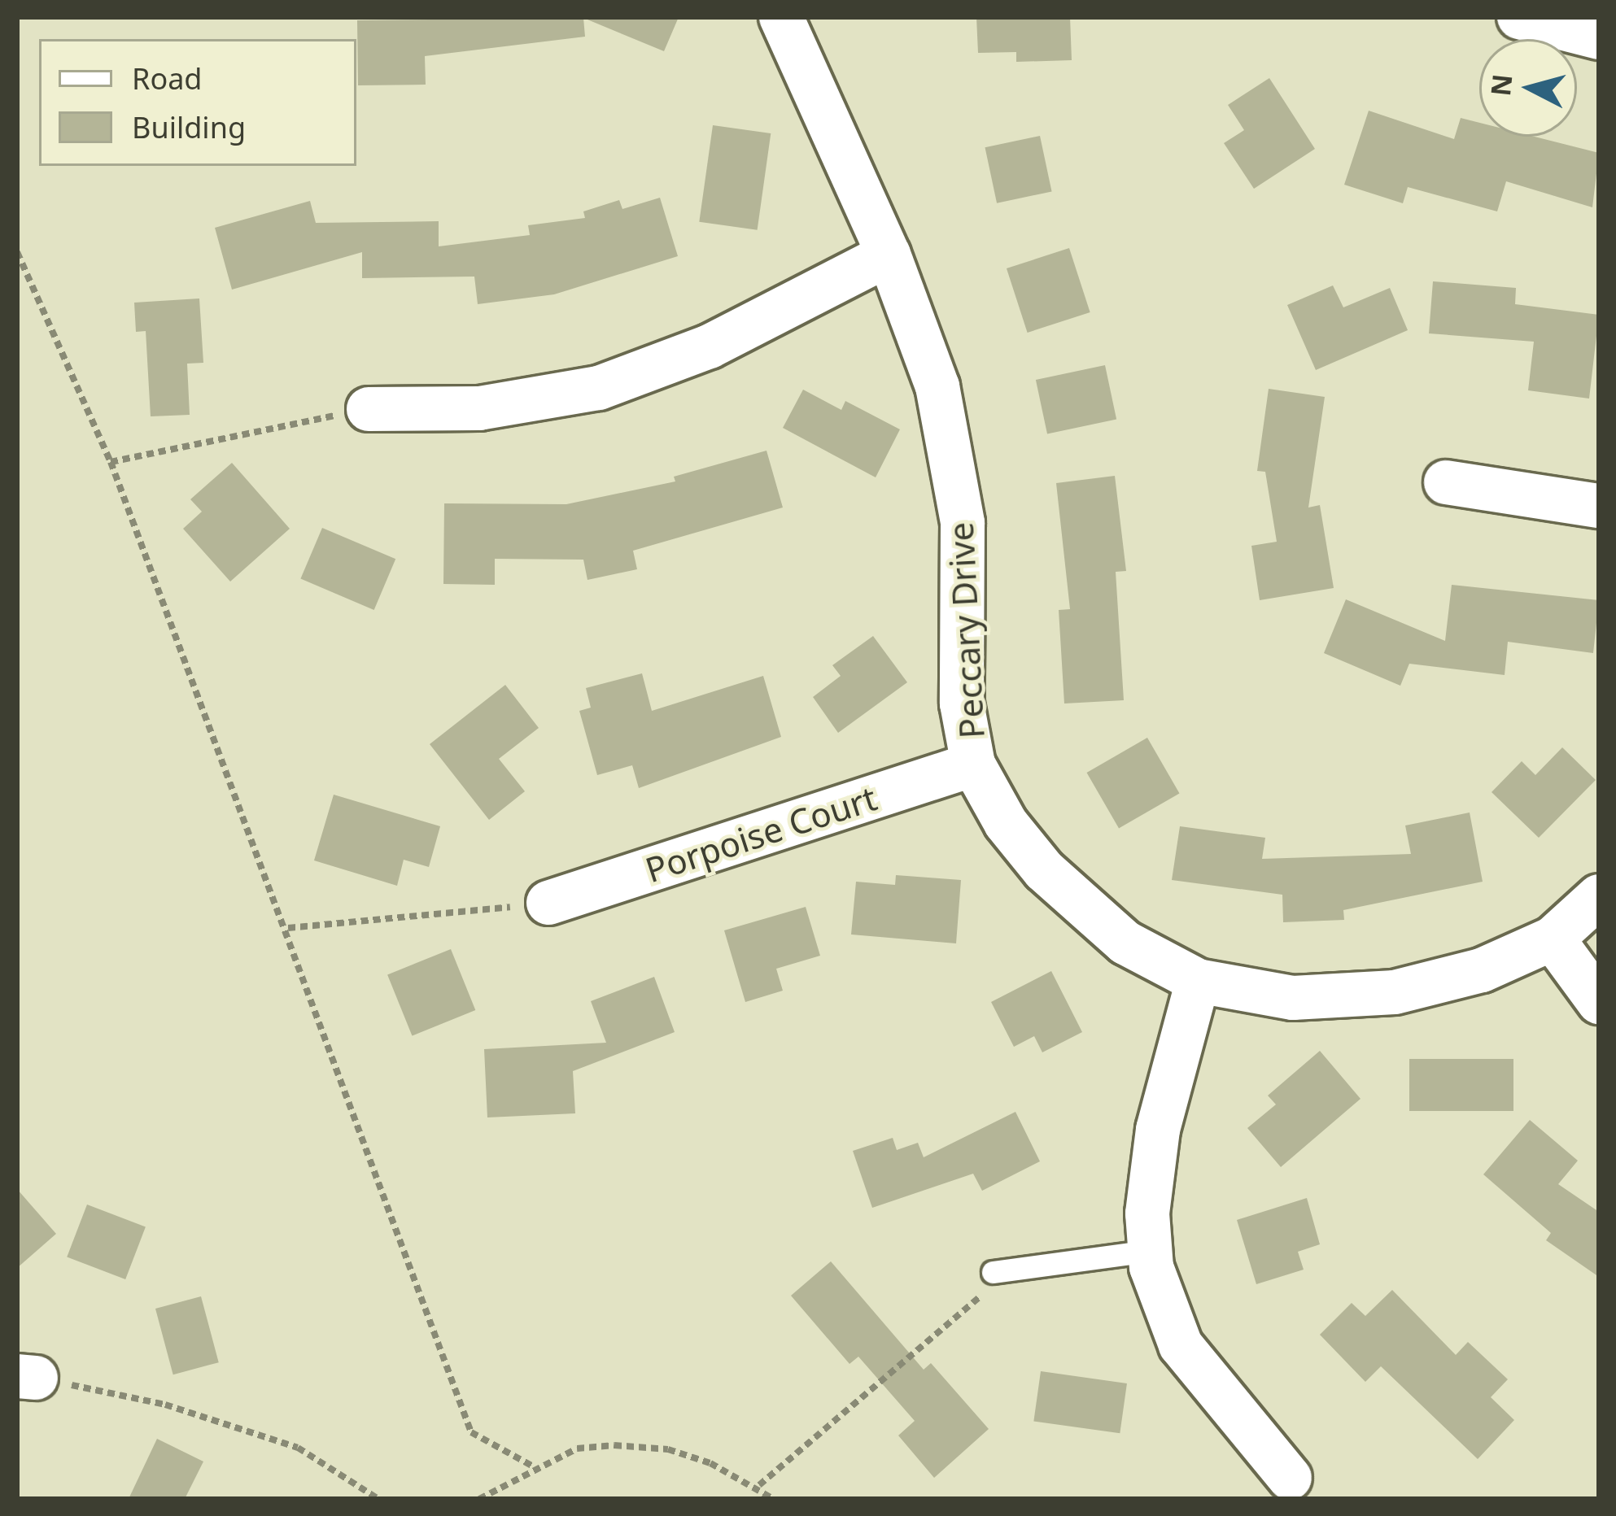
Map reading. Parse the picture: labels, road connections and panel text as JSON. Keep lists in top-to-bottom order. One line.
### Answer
{"streets":{"street":["Peccary Drive","Porpoise Court"]},"crossings":[["Peccary Drive","Porpoise Court"]],"legend":["Road","Building"],"north":"left"}
